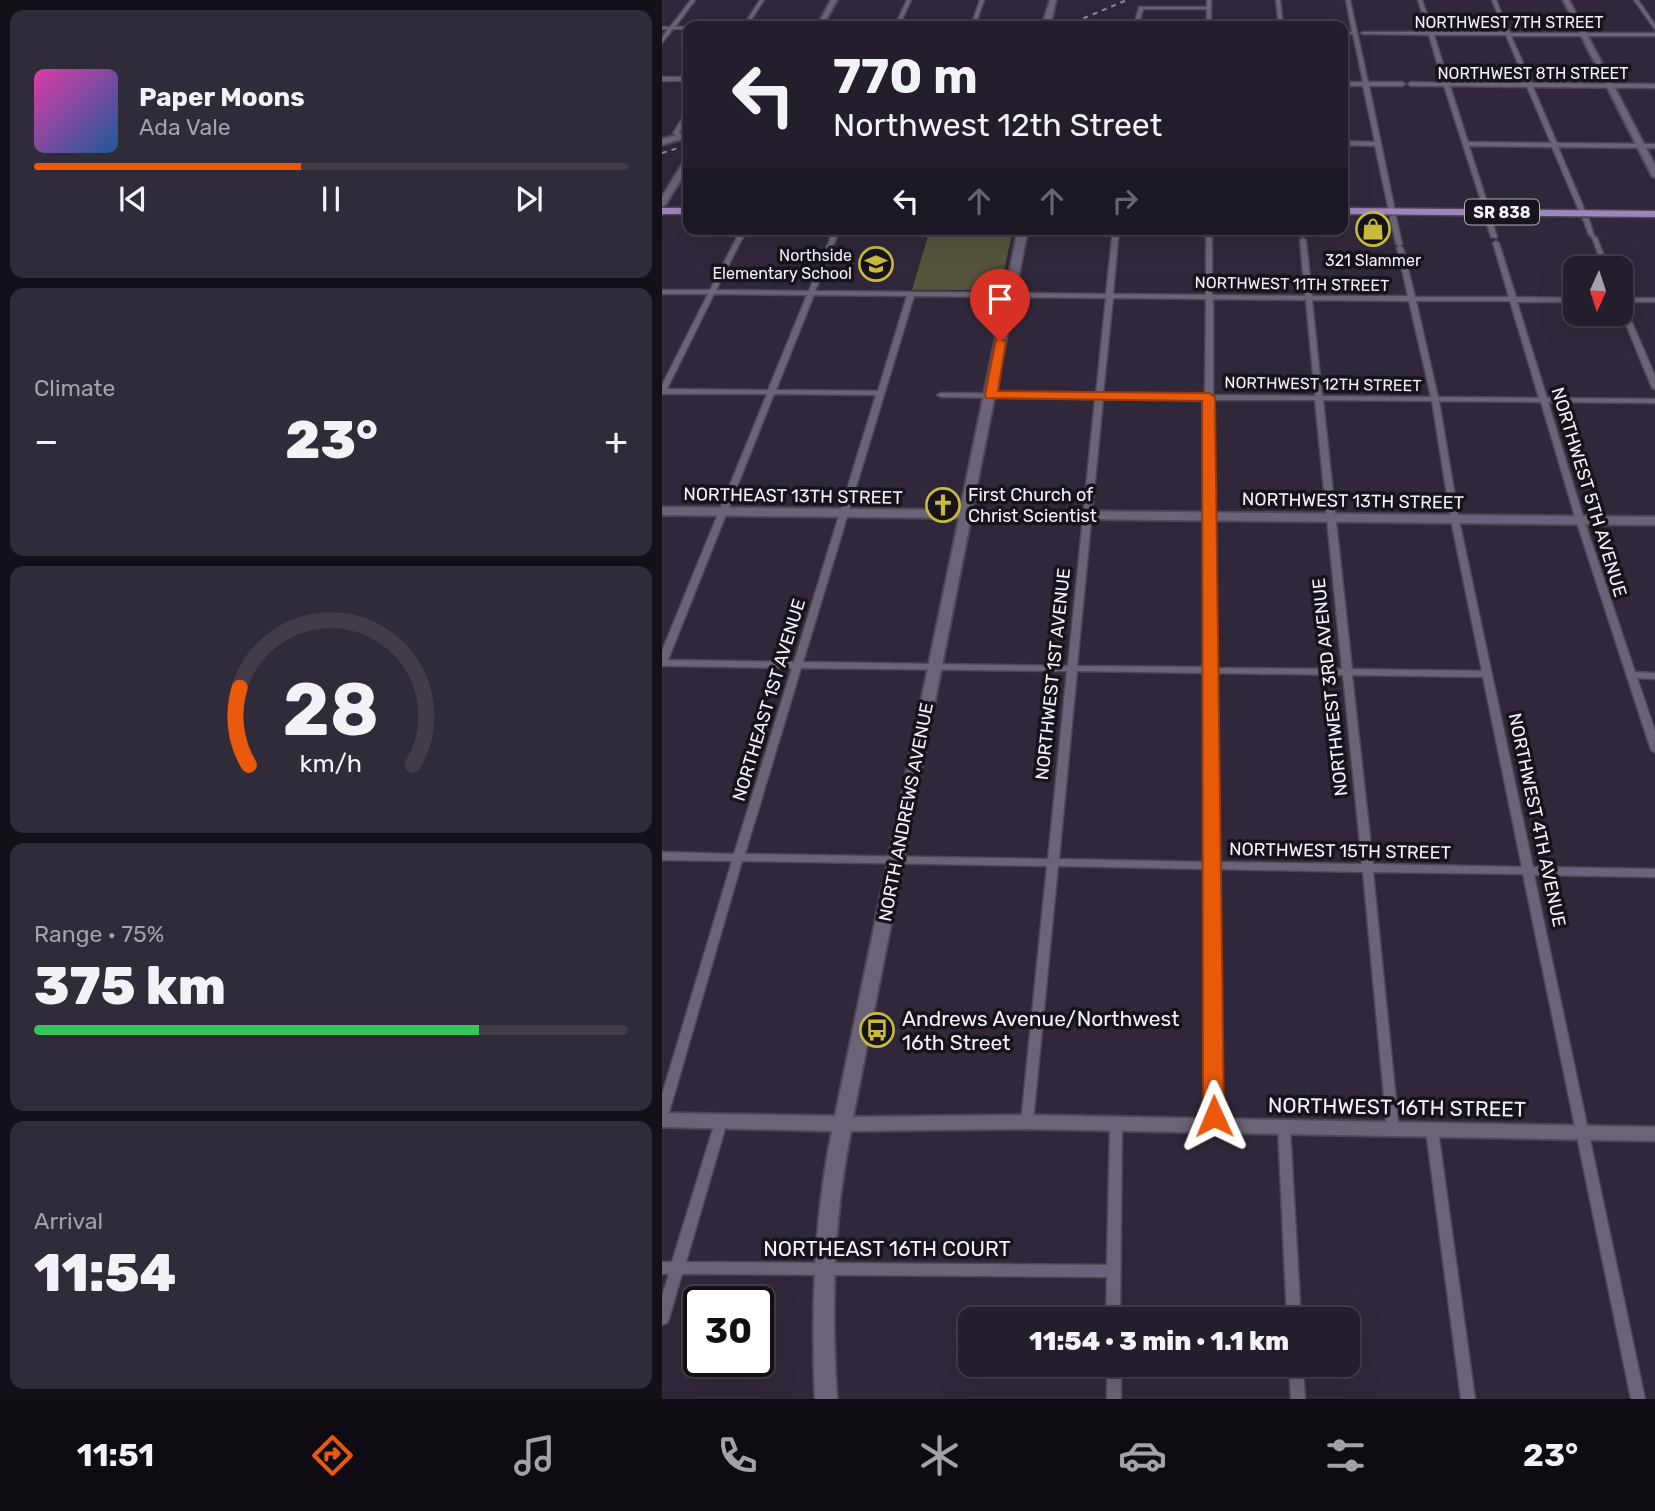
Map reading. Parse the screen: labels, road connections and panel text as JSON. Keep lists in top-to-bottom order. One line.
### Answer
{"streets":{"main road":["SR 838","NORTHEAST 13TH STREET","NORTHWEST 13TH STREET","NORTH ANDREWS AVENUE","NORTHWEST 16TH STREET"],"street":["NORTHWEST 7TH STREET","NORTHWEST 8TH STREET","NORTHWEST 11TH STREET","NORTHWEST 12TH STREET","NORTHWEST 5TH AVENUE","NORTHWEST 1ST AVENUE","NORTHWEST 3RD AVENUE","NORTHEAST 1ST AVENUE","NORTHWEST 4TH AVENUE","NORTHWEST 15TH STREET","NORTHEAST 16TH COURT"]},"crossings":[["NORTHWEST 7TH STREET","NORTHWEST 5TH AVENUE"],["NORTHWEST 8TH STREET","NORTHWEST 5TH AVENUE"],["SR 838","NORTHWEST 5TH AVENUE"],["SR 838","NORTHWEST 4TH AVENUE"],["NORTHWEST 11TH STREET","NORTHWEST 5TH AVENUE"],["NORTHWEST 11TH STREET","NORTHWEST 1ST AVENUE"],["NORTHWEST 11TH STREET","NORTHWEST 3RD AVENUE"],["NORTHWEST 11TH STREET","NORTHEAST 1ST AVENUE"],["NORTHWEST 11TH STREET","NORTH ANDREWS AVENUE"],["NORTHWEST 11TH STREET","NORTHWEST 4TH AVENUE"],["NORTHWEST 12TH STREET","NORTHWEST 5TH AVENUE"],["NORTHWEST 12TH STREET","NORTHWEST 1ST AVENUE"],["NORTHWEST 12TH STREET","NORTHWEST 3RD AVENUE"],["NORTHWEST 12TH STREET","NORTH ANDREWS AVENUE"],["NORTHWEST 12TH STREET","NORTHWEST 4TH AVENUE"],["NORTHWEST 5TH AVENUE","NORTHWEST 13TH STREET"],["NORTHEAST 13TH STREET","NORTHWEST 13TH STREET"],["NORTHEAST 13TH STREET","NORTHEAST 1ST AVENUE"],["NORTHEAST 13TH STREET","NORTH ANDREWS AVENUE"],["NORTHWEST 13TH STREET","NORTHWEST 1ST AVENUE"],["NORTHWEST 13TH STREET","NORTHWEST 3RD AVENUE"],["NORTHWEST 13TH STREET","NORTH ANDREWS AVENUE"],["NORTHWEST 13TH STREET","NORTHWEST 4TH AVENUE"],["NORTHWEST 1ST AVENUE","NORTHWEST 15TH STREET"],["NORTHWEST 1ST AVENUE","NORTHWEST 16TH STREET"],["NORTHWEST 3RD AVENUE","NORTHWEST 15TH STREET"],["NORTHWEST 3RD AVENUE","NORTHWEST 16TH STREET"],["NORTHEAST 1ST AVENUE","NORTHWEST 15TH STREET"],["NORTHEAST 1ST AVENUE","NORTHWEST 16TH STREET"],["NORTH ANDREWS AVENUE","NORTHWEST 15TH STREET"],["NORTH ANDREWS AVENUE","NORTHWEST 16TH STREET"],["NORTH ANDREWS AVENUE","NORTHEAST 16TH COURT"],["NORTHWEST 4TH AVENUE","NORTHWEST 15TH STREET"],["NORTHWEST 4TH AVENUE","NORTHWEST 16TH STREET"]],"places":{"shop":["321 Slammer"],"school or university":["Northside Elementary School"],"church":["First Church of Christ Scientist"],"bus stop":["Andrews Avenue/Northwest 16th Street"]},"north":"bottom","page":{"turn":["770 m","Northwest 12th Street"],"song":["Paper Moons","Ada Vale"],"tile":["Climate",["Range · 75%","375 km"],["Arrival","11:54"]],"heat":["−","23°","+"],"limit":"30","trip":"11:54 · 3 min · 1.1 km","tabs":["11:51","23°"],"gauge":["28","km/h"]}}
